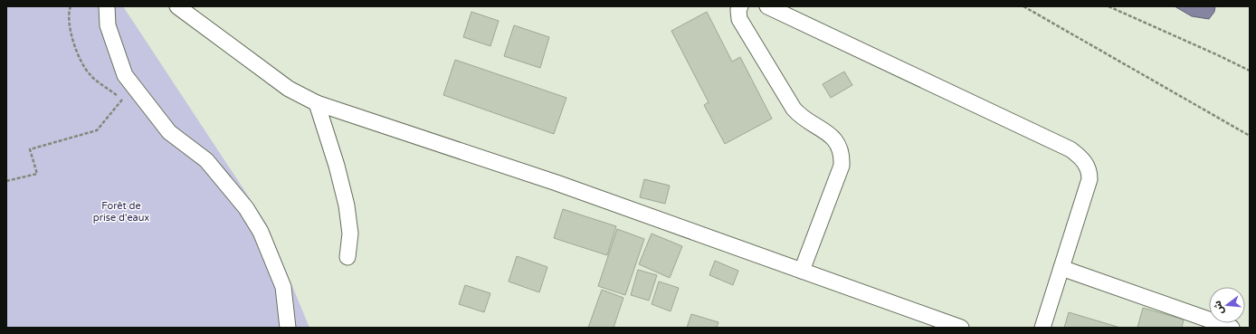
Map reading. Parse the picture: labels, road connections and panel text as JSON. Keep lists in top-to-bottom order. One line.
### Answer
{"parks":["Forêt de prise d'eaux"],"north":"left"}
